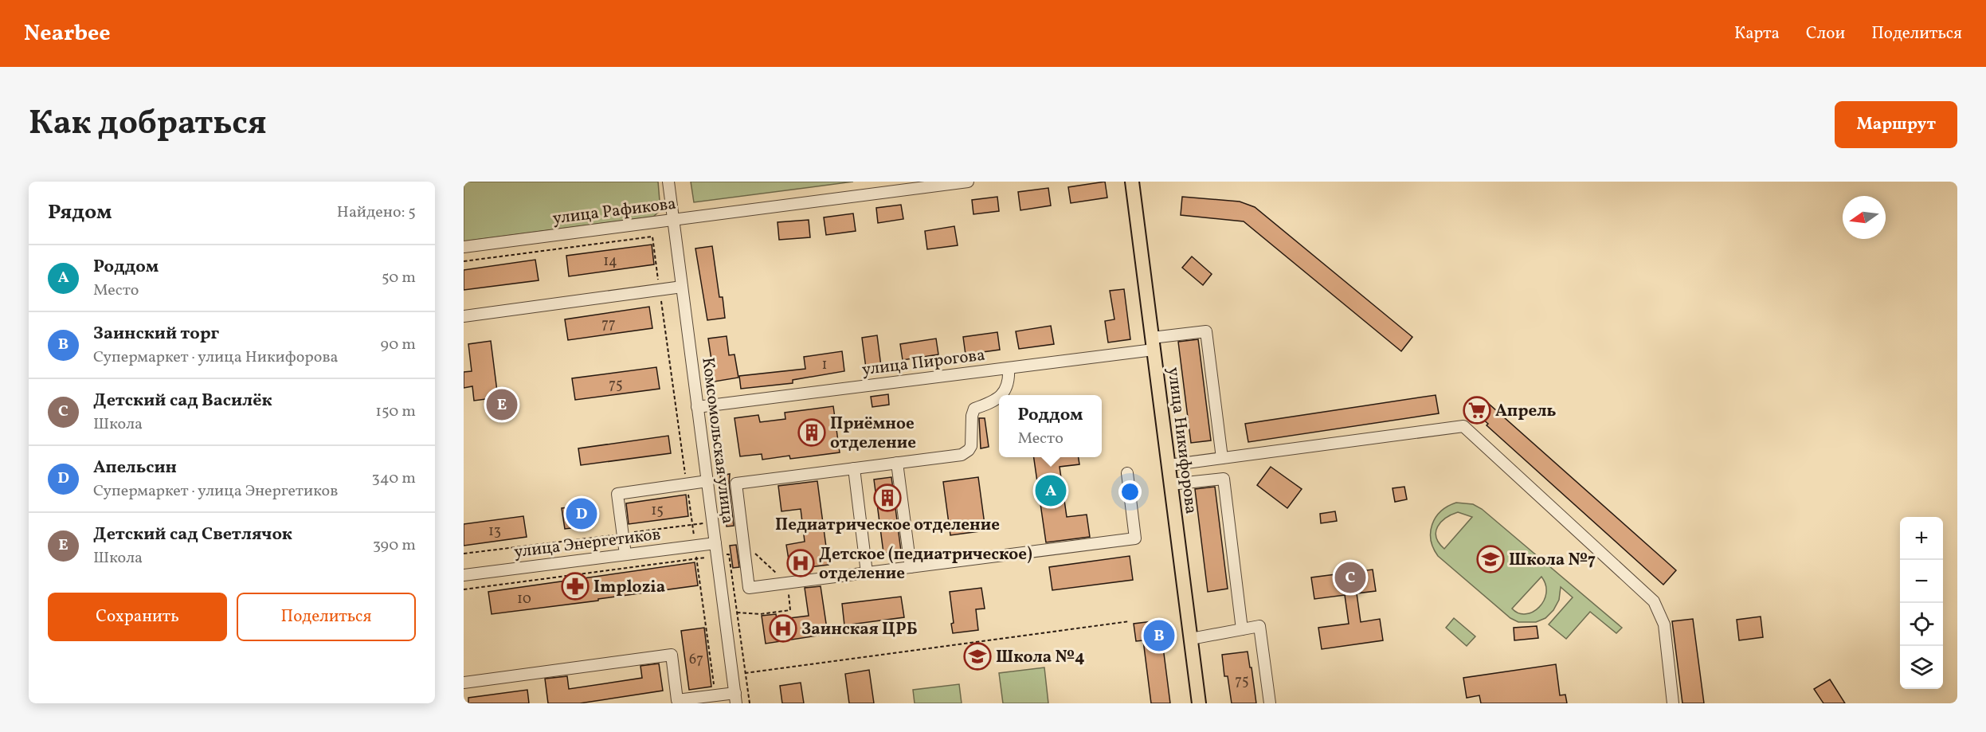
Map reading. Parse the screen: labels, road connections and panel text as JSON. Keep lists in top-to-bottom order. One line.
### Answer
{"streets":{"main road":["улица Никифорова"],"street":["улица Рафикова","улица Пирогова","Комсомольская улица","улица Энергетиков"]},"crossings":[["улица Рафикова","Комсомольская улица"],["улица Пирогова","Комсомольская улица"],["улица Пирогова","улица Никифорова"],["Комсомольская улица","улица Энергетиков"]],"places":{"supermarket":["Апрель"],"building":["Приёмное отделение","Педиатрическое отделение"],"school or university":["Школа №7","Школа №4"],"hospital":["Детское (педиатрическое) отделение","Заинская ЦРБ"],"pharmacy":["Implozia"]},"house_numbers":["14","77","1","75","15","13","10","67","75"],"north":"left","page":{"header":"Nearbee","nav":["Карта","Слои","Поделиться"],"title":"Как добраться","buttons":["Маршрут",["Сохранить","Поделиться"]],"heading":["Рядом","Найдено: 5"],"list":[{"mark":"A","name":"Роддом","note":"Место","value":"50 m"},{"mark":"B","name":"Заинский торг","note":"Супермаркет · улица Никифорова","value":"90 m"},{"mark":"C","name":"Детский сад Василёк","note":"Школа","value":"150 m"},{"mark":"D","name":"Апельсин","note":"Супермаркет · улица Энергетиков","value":"340 m"},{"mark":"E","name":"Детский сад Светлячок","note":"Школа","value":"390 m"}],"pins":["E","A","D","C","B"],"popup":["Роддом","Место"],"map_buttons":["+","−"]}}
